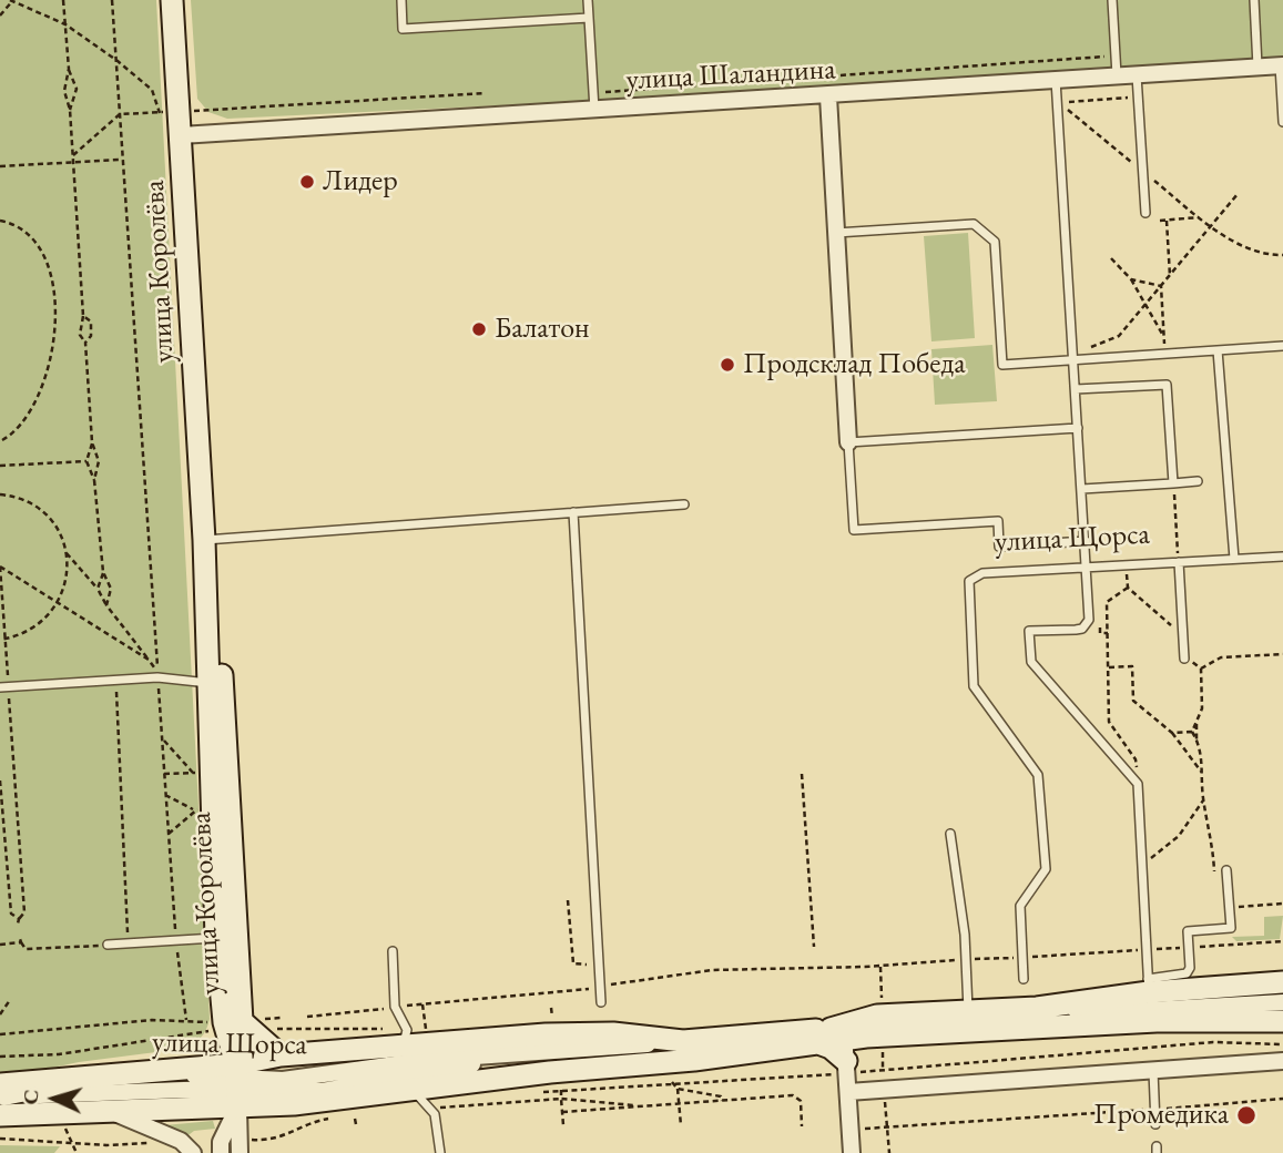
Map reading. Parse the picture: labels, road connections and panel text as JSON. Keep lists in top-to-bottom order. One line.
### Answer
{"streets":{"main road":["улица Королёва","улица Щорса"],"street":["улица Шаландина"]},"crossings":[["улица Шаландина","улица Королёва"],["улица Королёва","улица Щорса"]],"places":["Лидер","Балатон","Продсклад Победа","Промедика"],"north":"left"}
